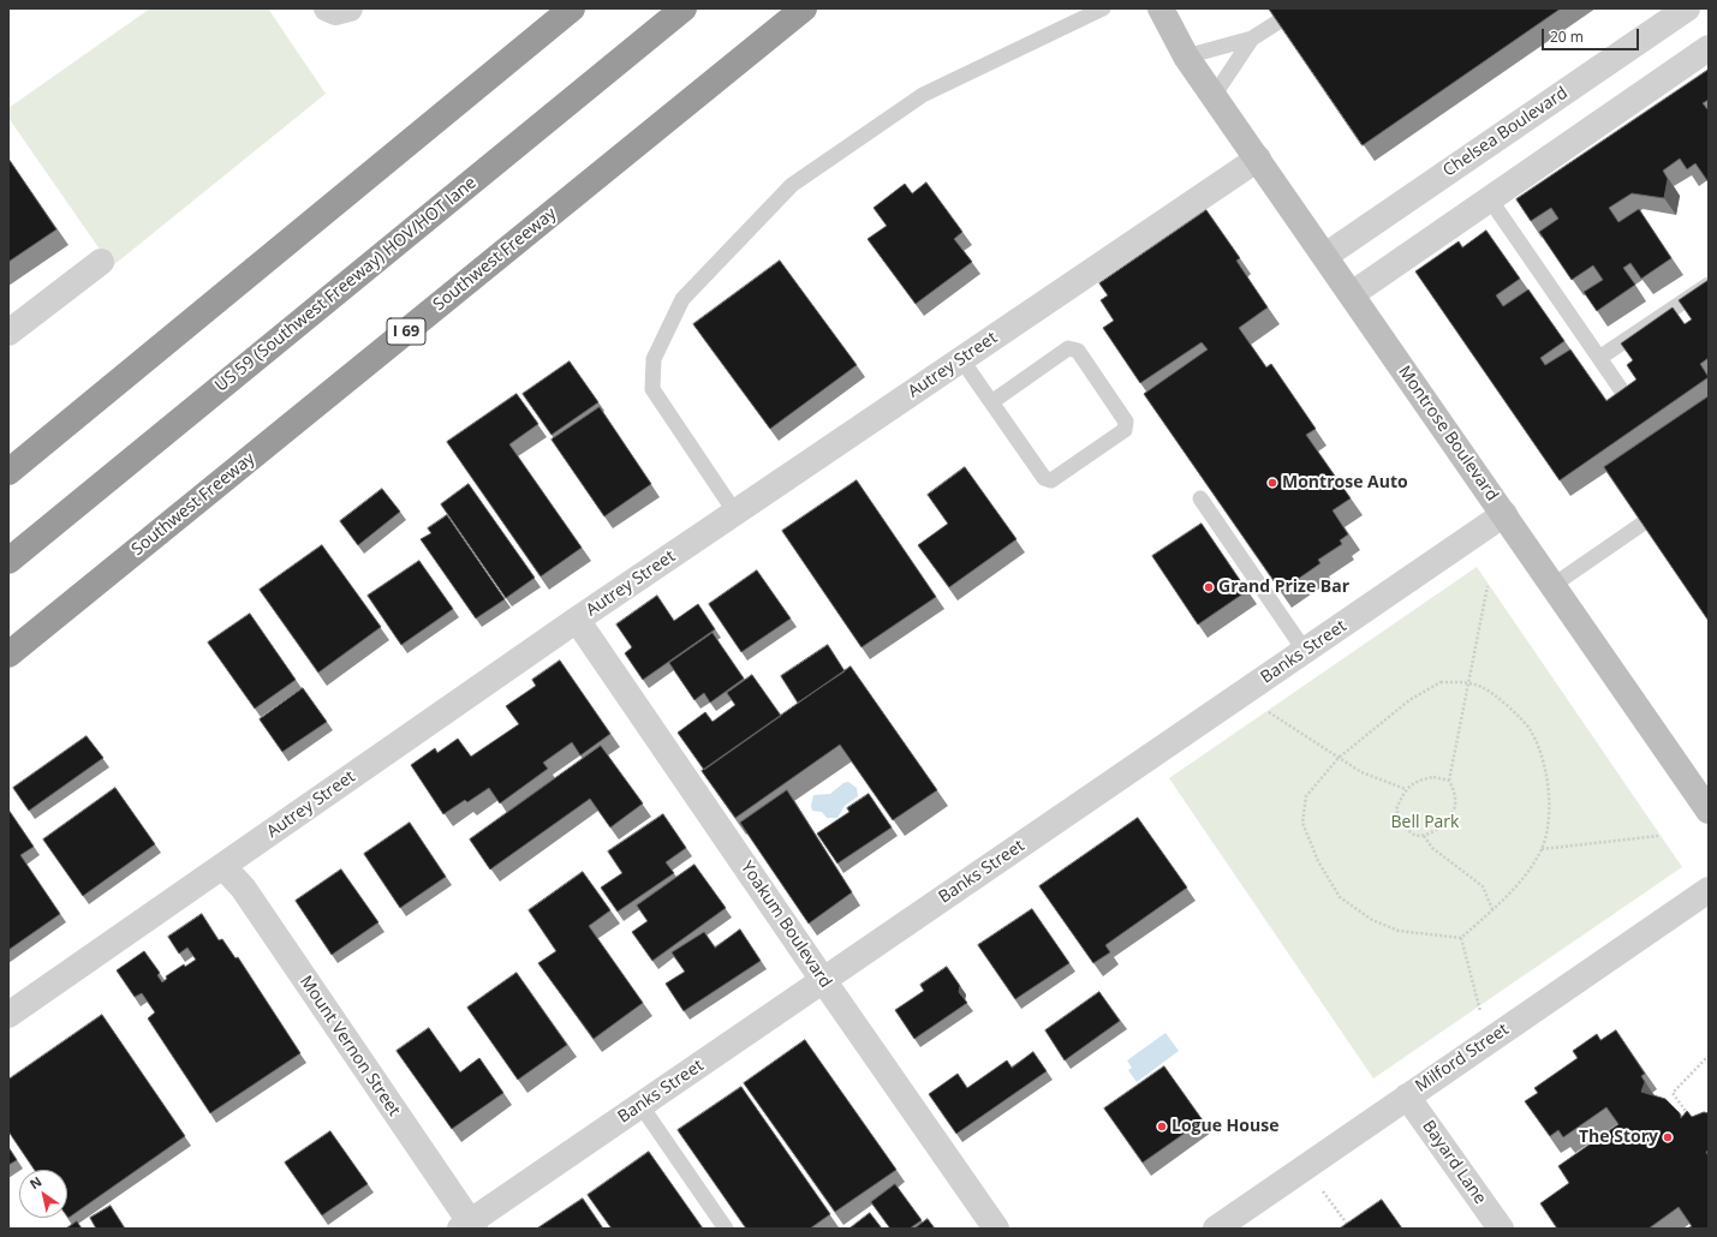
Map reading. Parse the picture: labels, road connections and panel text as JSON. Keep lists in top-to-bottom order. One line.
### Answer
{"streets":{"highway":["Southwest Freeway","US 59 (Southwest Freeway) HOV/HOT lane","I 69"],"main road":["Montrose Boulevard"],"street":["Chelsea Boulevard","Autrey Street","Banks Street","Yoakum Boulevard","Mount Vernon Street","Milford Street","Bayard Lane"]},"crossings":[["Chelsea Boulevard","Montrose Boulevard"],["Autrey Street","Montrose Boulevard"],["Autrey Street","Yoakum Boulevard"],["Autrey Street","Mount Vernon Street"],["Montrose Boulevard","Banks Street"],["Banks Street","Yoakum Boulevard"],["Banks Street","Mount Vernon Street"],["Milford Street","Bayard Lane"]],"parks":["Bell Park"],"places":["Montrose Auto","Grand Prize Bar","Logue House","The Story"],"scale_bar":"20 m","north":"top left"}
